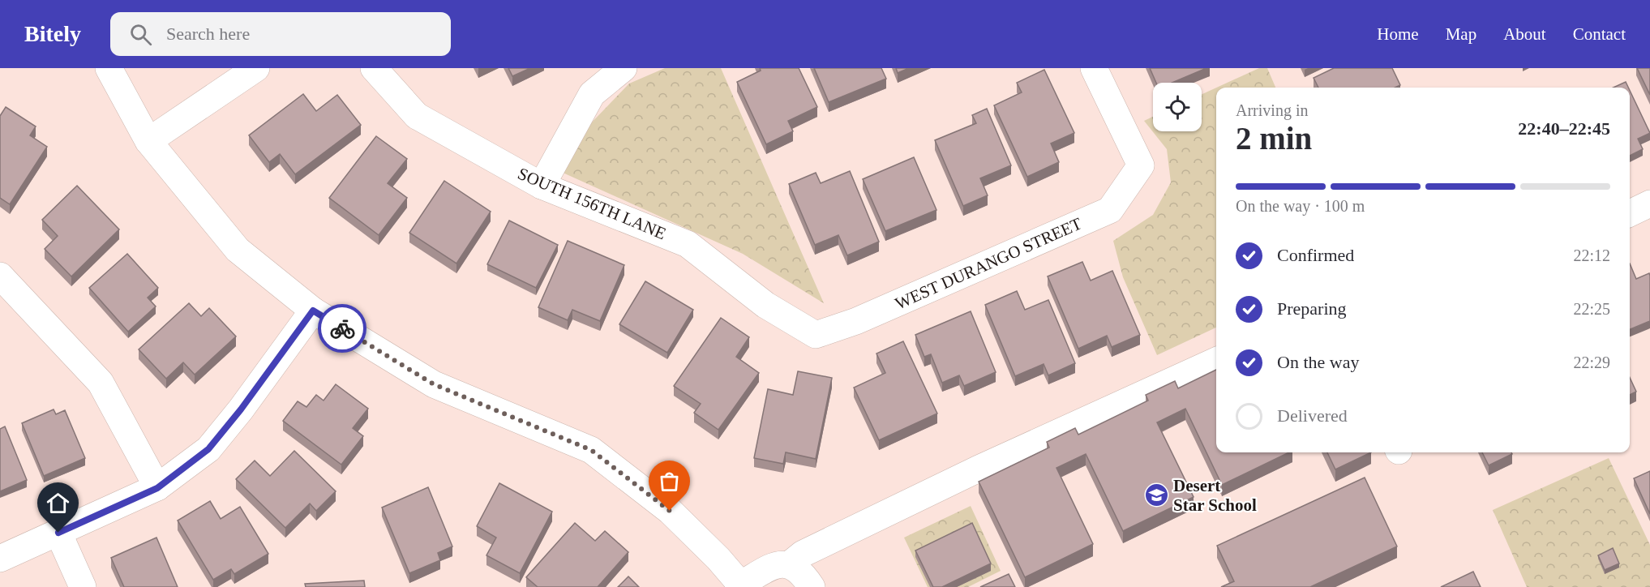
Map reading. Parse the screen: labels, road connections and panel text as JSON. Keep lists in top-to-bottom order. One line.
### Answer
{"streets":{"street":["SOUTH 156TH LANE","WEST DURANGO STREET"]},"crossings":[["SOUTH 156TH LANE","WEST DURANGO STREET"]],"places":{"school or university":["Desert Star School"]},"page":{"header":"Bitely","search":"Search here","nav":["Home","Map","About","Contact"],"heading":["2 min","Arriving in","22:40–22:45"],"bar":"On the way · 100 m","list":[["Confirmed","22:12"],["Preparing","22:25"],["On the way","22:29"],"Delivered"]}}
